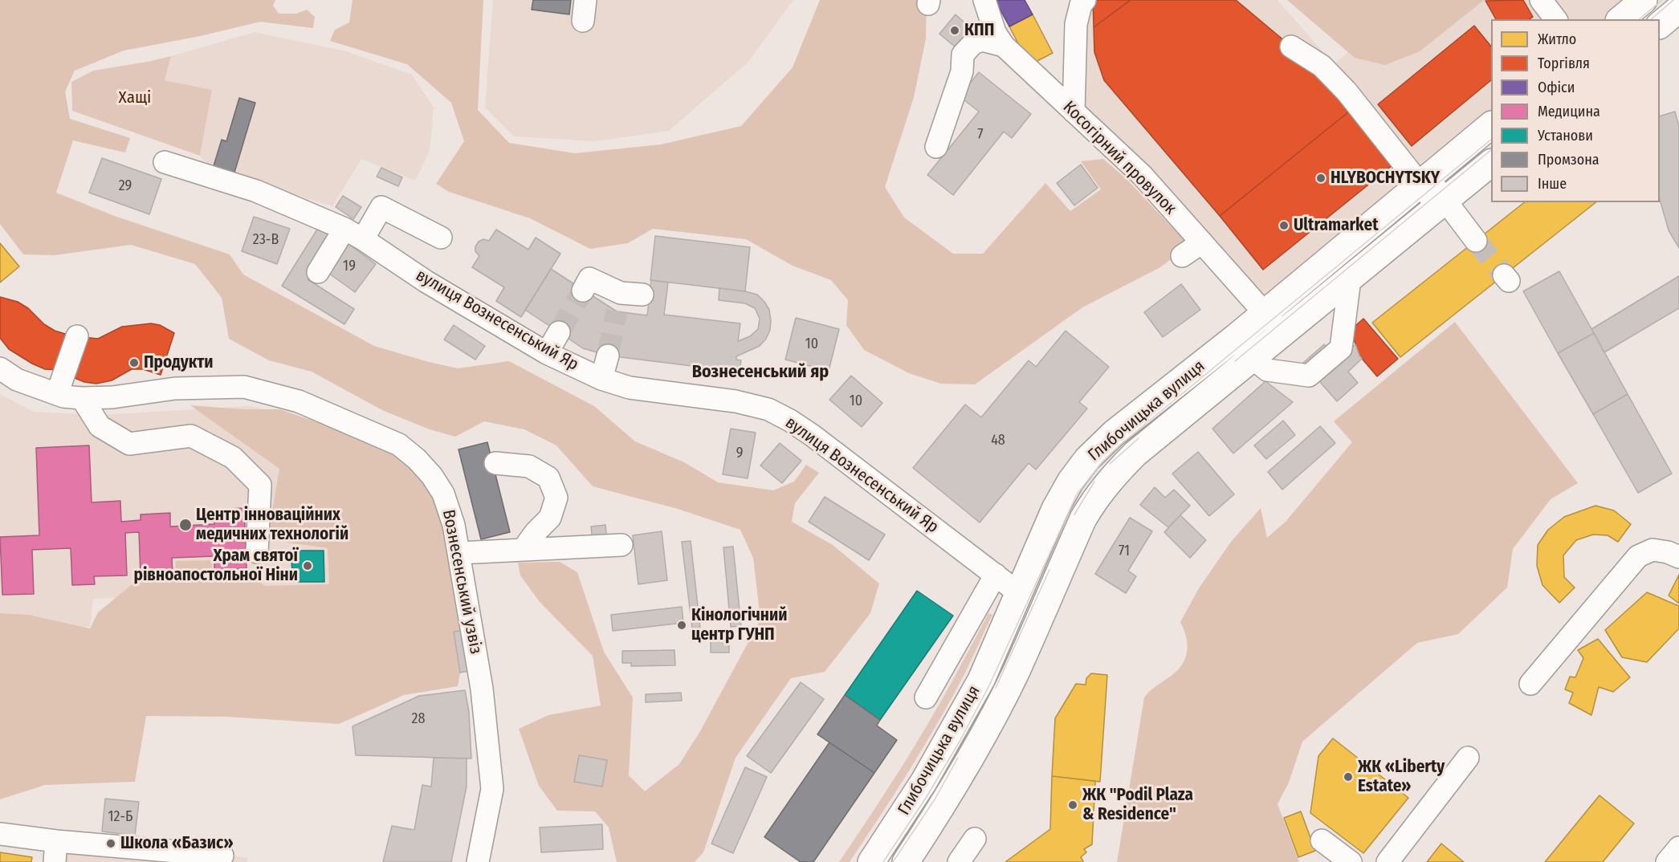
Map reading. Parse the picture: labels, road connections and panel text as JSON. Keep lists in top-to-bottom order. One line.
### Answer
{"streets":{"main road":["Глибочицька вулиця"],"street":["Косогірний провулок","вулиця Вознесенський Яр","Вознесенський узвіз"]},"crossings":[["Косогірний провулок","Глибочицька вулиця"],["вулиця Вознесенський Яр","Глибочицька вулиця"]],"districts":["Вознесенський яр"],"parks":["Хащі"],"places":["КПП","HLYBOCHYTSKY","Ultramarket","Продукти","Центр інноваційних медичних технологій","Храм святої рівноапостольної Ніни","Кінологічний центр ГУНП","ЖК «Liberty Estate»","ЖК \"Podil Plaza & Residence\"","Школа «Базис»"],"house_numbers":["7","29","23-В","19","10","10","48","9","71","28","12-Б"],"legend":["Житло","Торгівля","Офіси","Медицина","Установи","Промзона","Інше"]}
